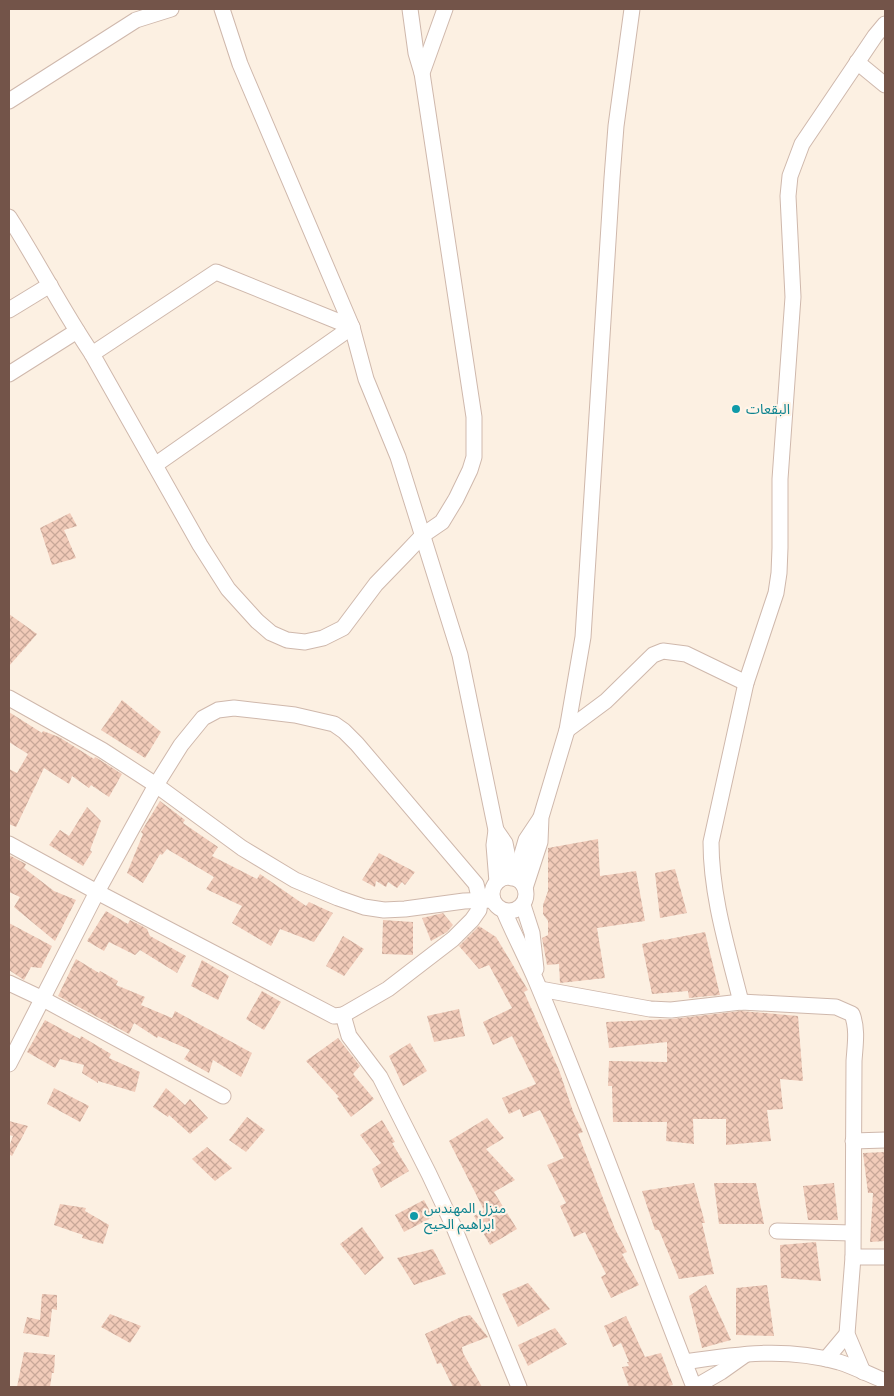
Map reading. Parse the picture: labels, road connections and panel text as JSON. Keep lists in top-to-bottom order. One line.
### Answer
{"places":["البقعات","منزل المهندس ابراهيم الحيح"]}
